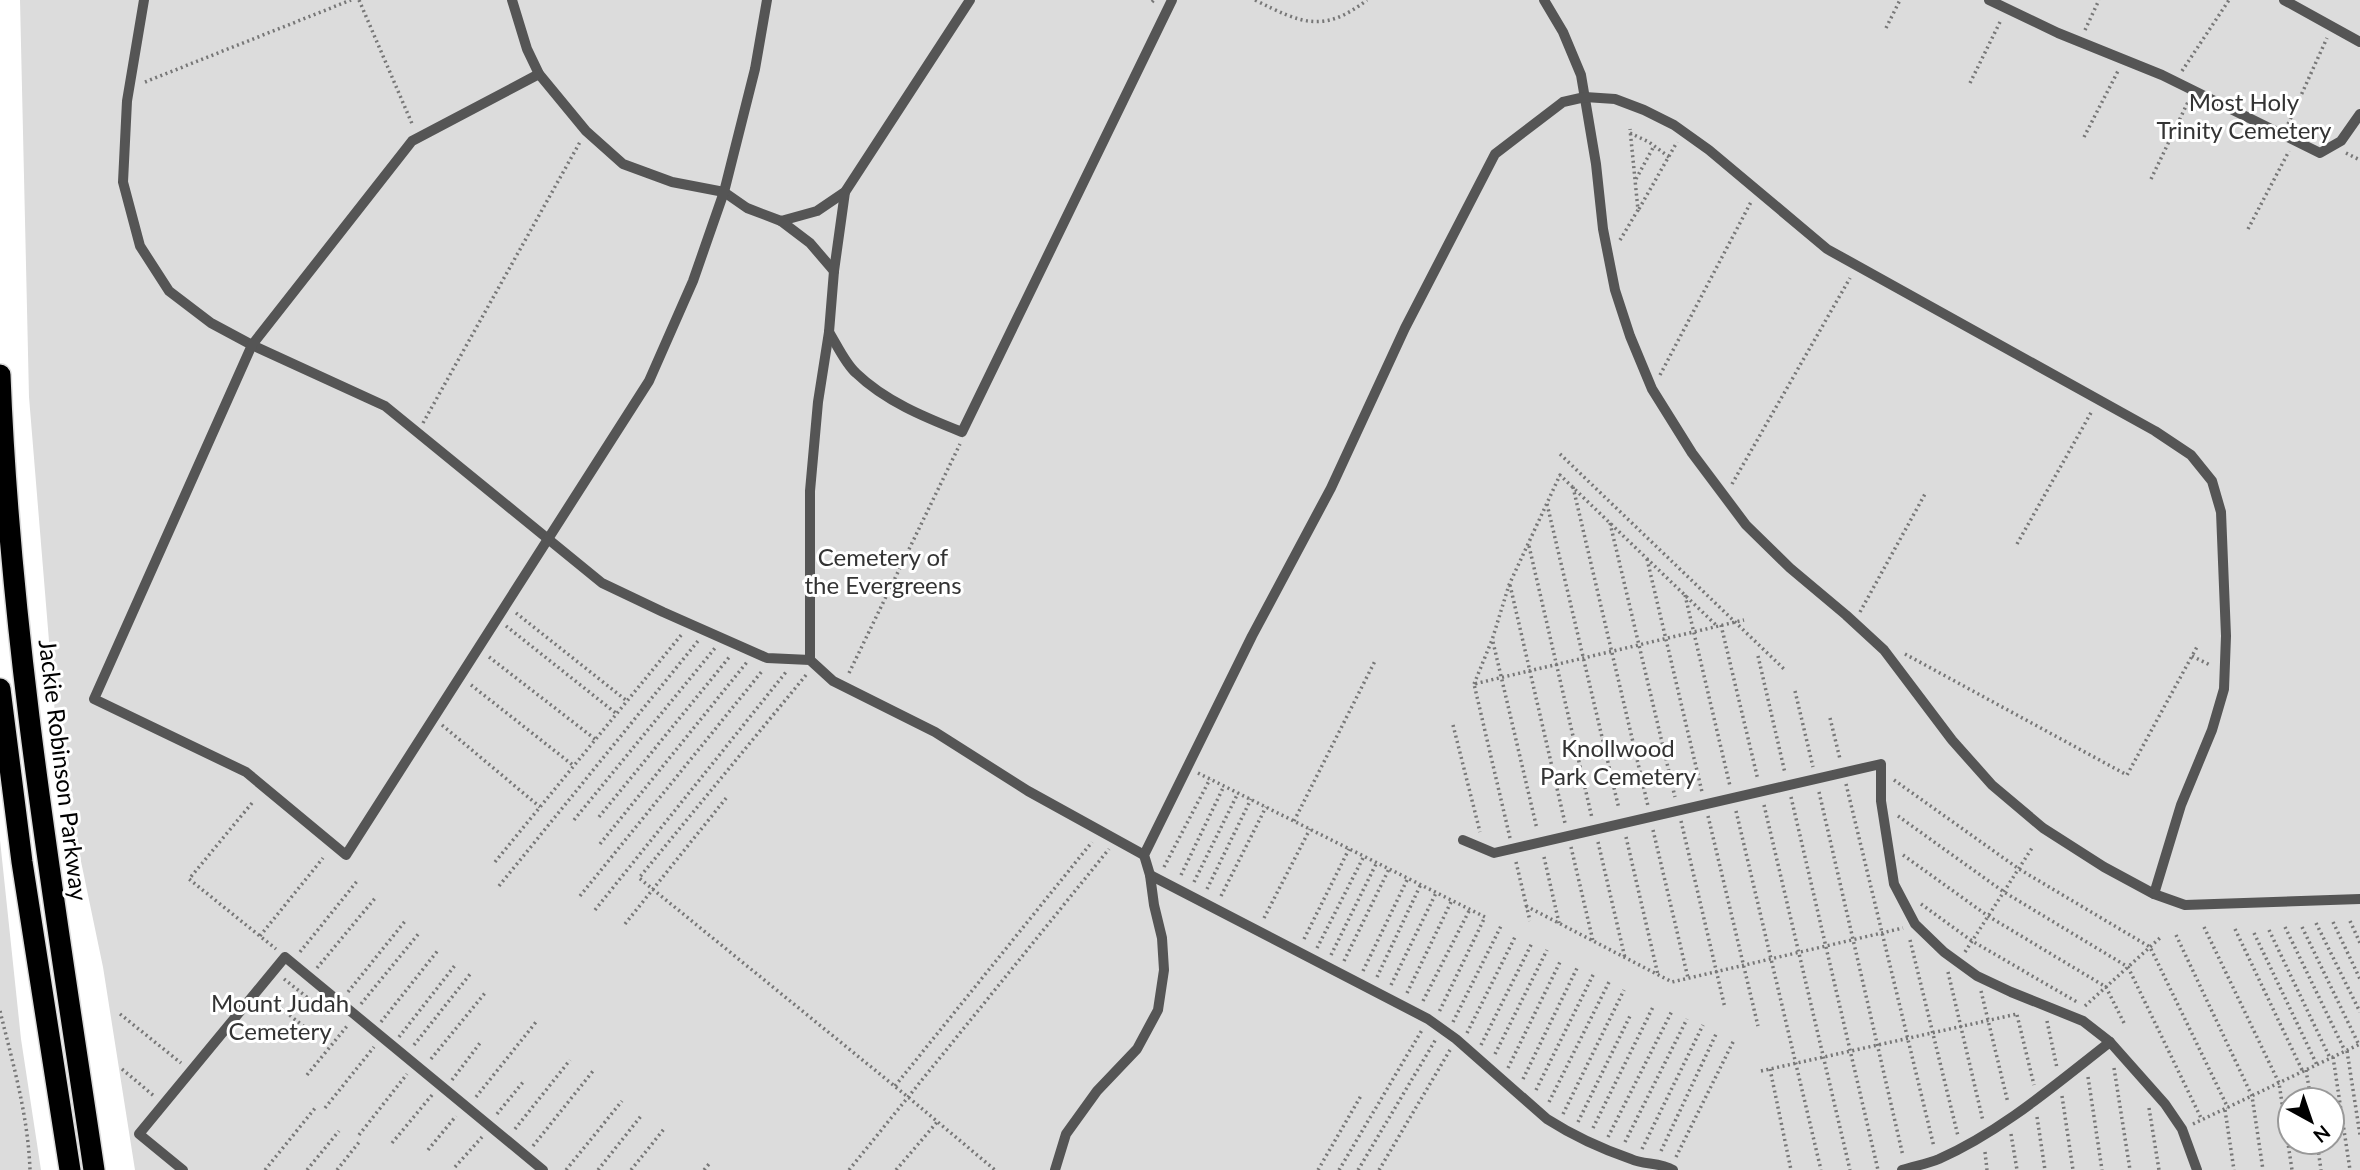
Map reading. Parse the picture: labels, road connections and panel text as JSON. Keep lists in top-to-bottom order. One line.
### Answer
{"streets":{"highway":["Jackie Robinson Parkway"]},"parks":["Most Holy Trinity Cemetery","Cemetery of the Evergreens","Knollwood Park Cemetery","Mount Judah Cemetery"],"north":"bottom right"}
